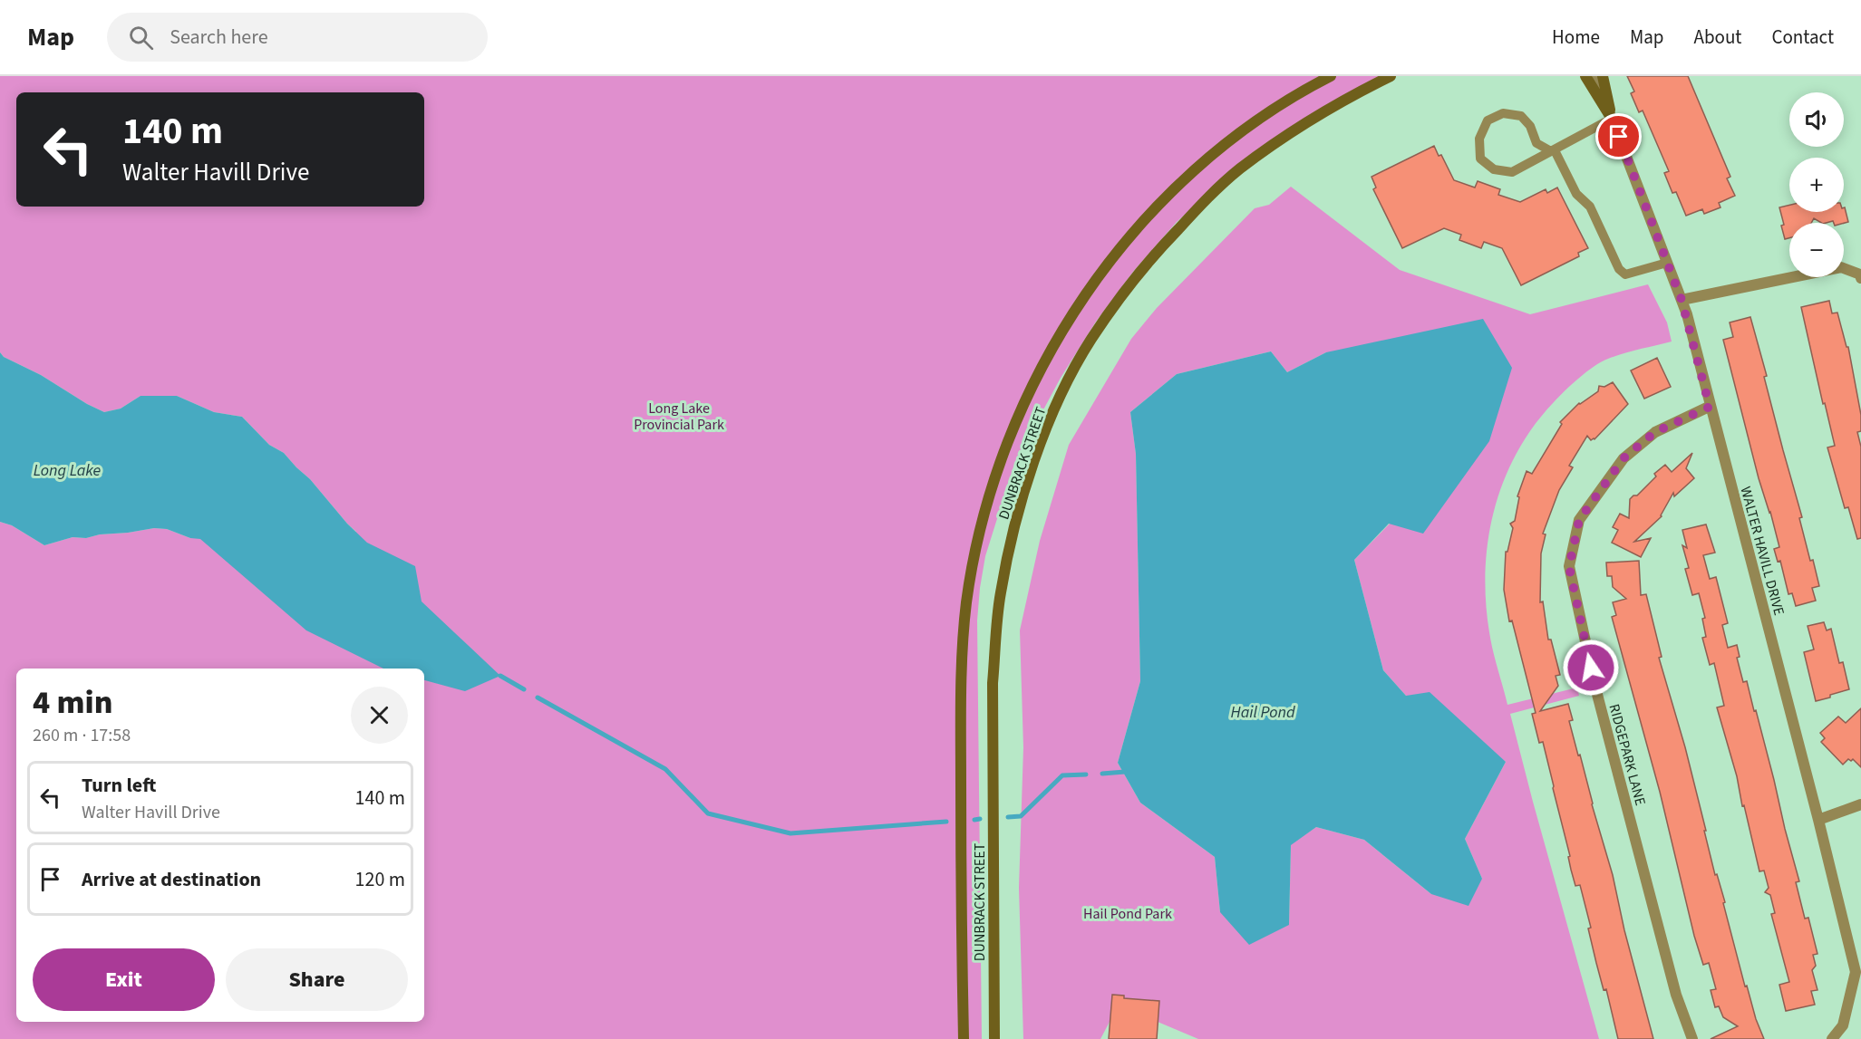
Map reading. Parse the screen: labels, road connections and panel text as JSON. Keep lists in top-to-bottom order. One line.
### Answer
{"streets":{"main road":["DUNBRACK STREET"],"street":["WALTER HAVILL DRIVE","RIDGEPARK LANE"]},"crossings":[["WALTER HAVILL DRIVE","RIDGEPARK LANE"]],"water":["Long Lake","Hail Pond"],"parks":["Long Lake Provincial Park","Hail Pond Park"],"page":{"header":"Map","search":"Search here","nav":["Home","Map","About","Contact"],"map_buttons":["+","−"],"turn":["140 m","Walter Havill Drive"],"heading":["4 min","260 m · 17:58"],"list":[{"name":"Turn left","note":"Walter Havill Drive","value":"140 m"},{"name":"Arrive at destination","value":"120 m"}],"buttons":["Exit","Share"]}}
